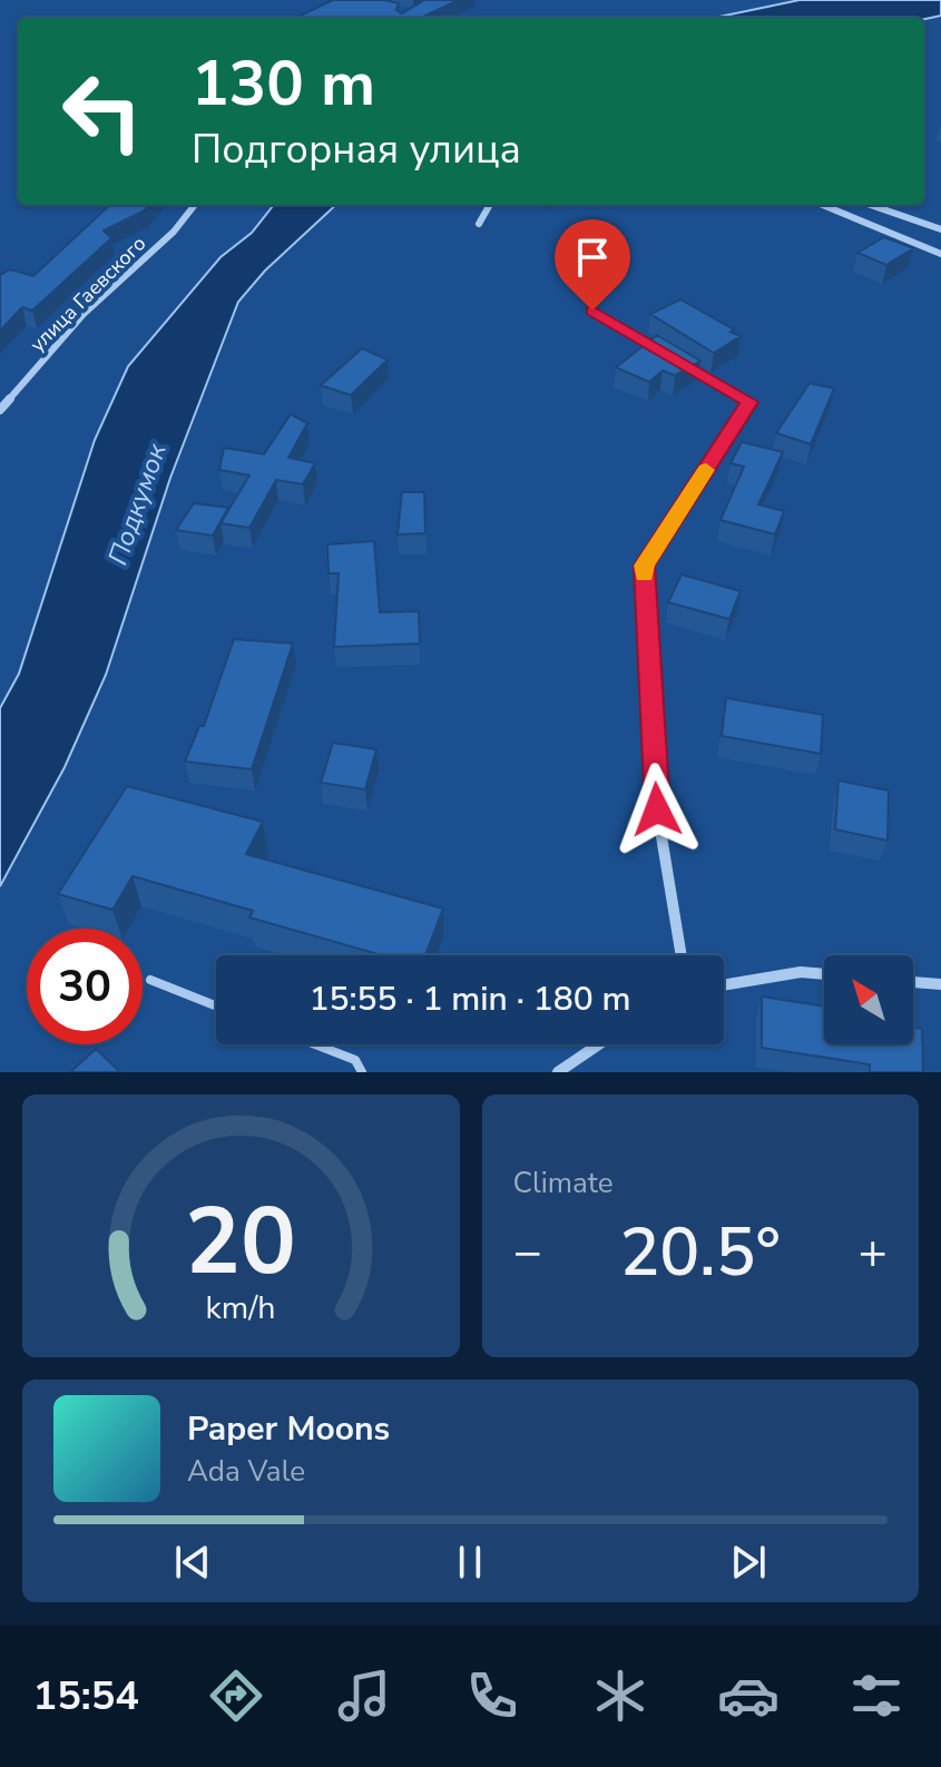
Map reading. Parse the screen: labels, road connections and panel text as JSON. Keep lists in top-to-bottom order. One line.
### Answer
{"streets":{"street":["улица Гаевского"]},"water":["Подкумок"],"north":"top left","page":{"turn":["130 m","Подгорная улица"],"limit":"30","trip":"15:55 · 1 min · 180 m","tile":"Climate","heat":["−","20.5°","+"],"song":["Paper Moons","Ada Vale"],"tabs":"15:54","gauge":["20","km/h"]}}
